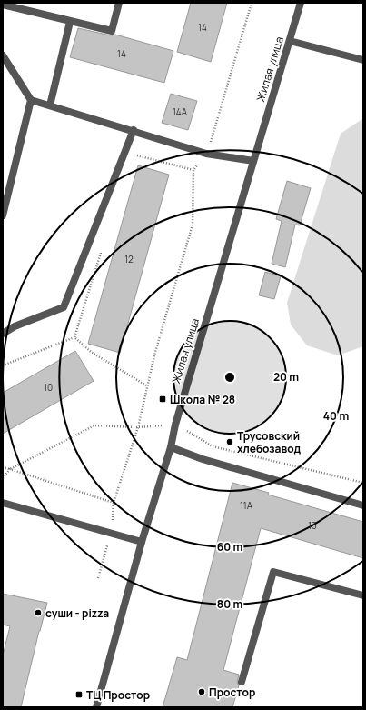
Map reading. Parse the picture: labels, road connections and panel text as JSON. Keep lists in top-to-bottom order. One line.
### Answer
{"streets":{"street":["Жилая улица"]},"places":{"transit":["Школа № 28","ТЦ Простор"],"other":["Трусовский хлебозавод","суши - pizza","Простор"]},"house_numbers":["14","14","14А","12","10","11А","13"],"rings":["20 m","40 m","60 m","80 m"]}
